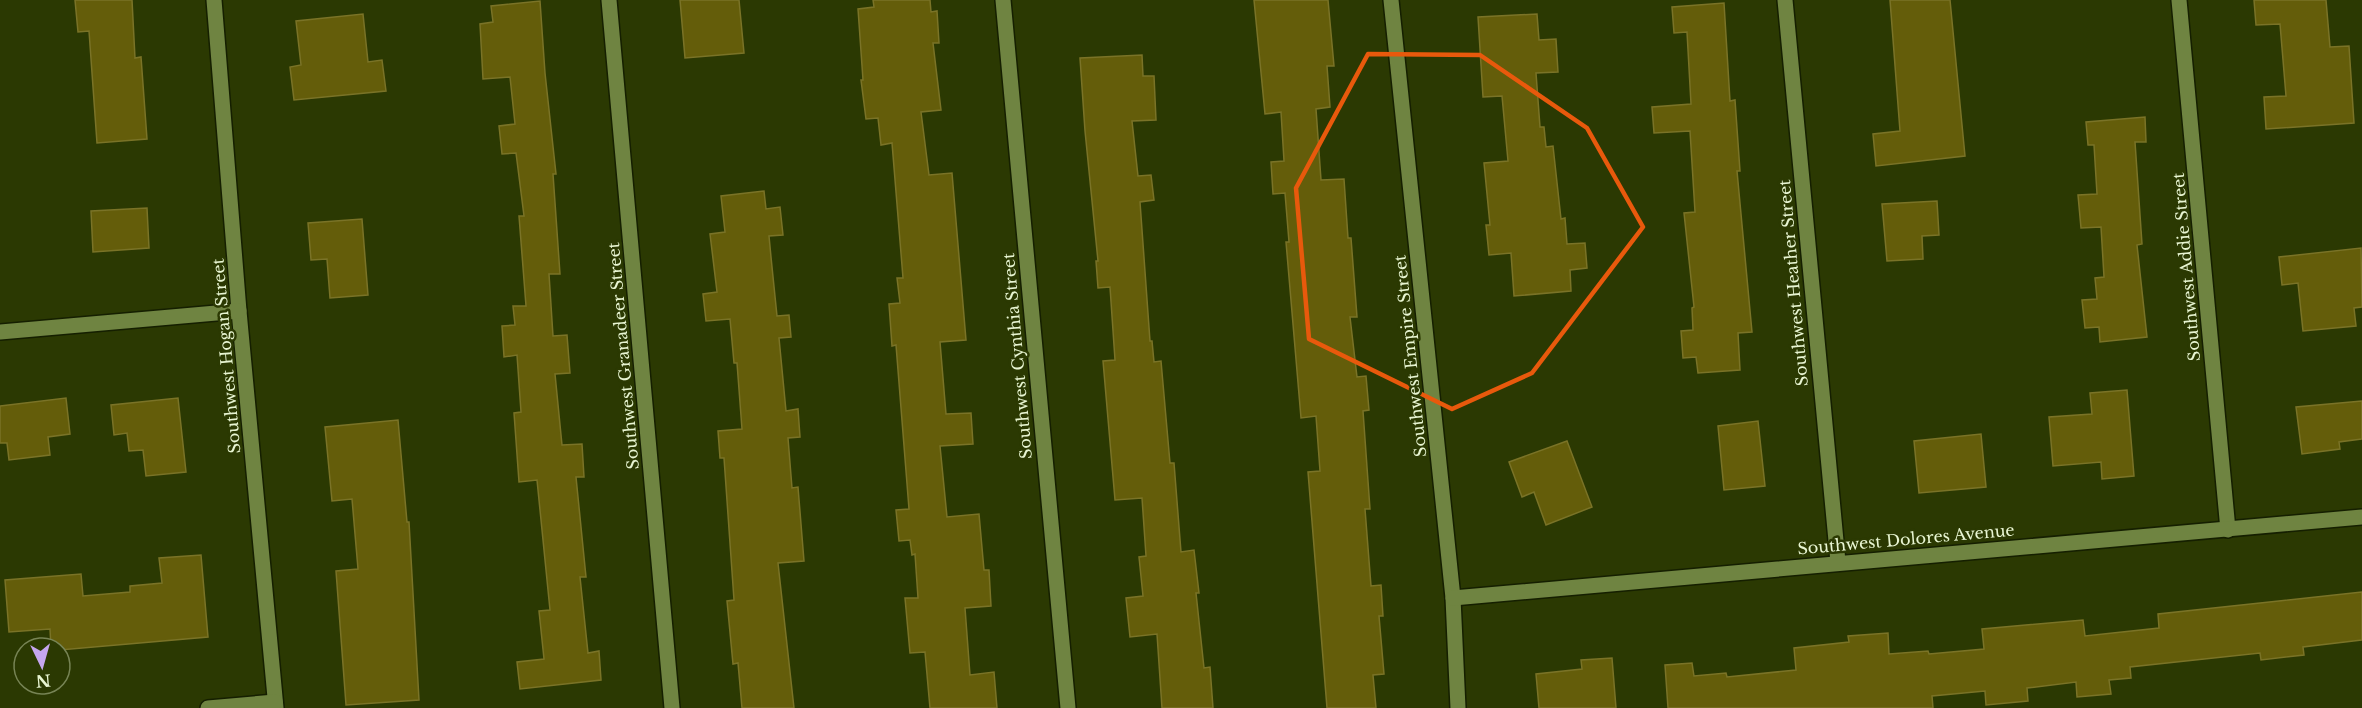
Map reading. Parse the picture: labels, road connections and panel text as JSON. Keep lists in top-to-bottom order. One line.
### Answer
{"streets":{"street":["Southwest Addie Street","Southwest Heather Street","Southwest Hogan Street","Southwest Granadeer Street","Southwest Cynthia Street","Southwest Empire Street","Southwest Dolores Avenue"]},"crossings":[["Southwest Addie Street","Southwest Dolores Avenue"],["Southwest Heather Street","Southwest Dolores Avenue"],["Southwest Empire Street","Southwest Dolores Avenue"]],"north":"bottom"}
